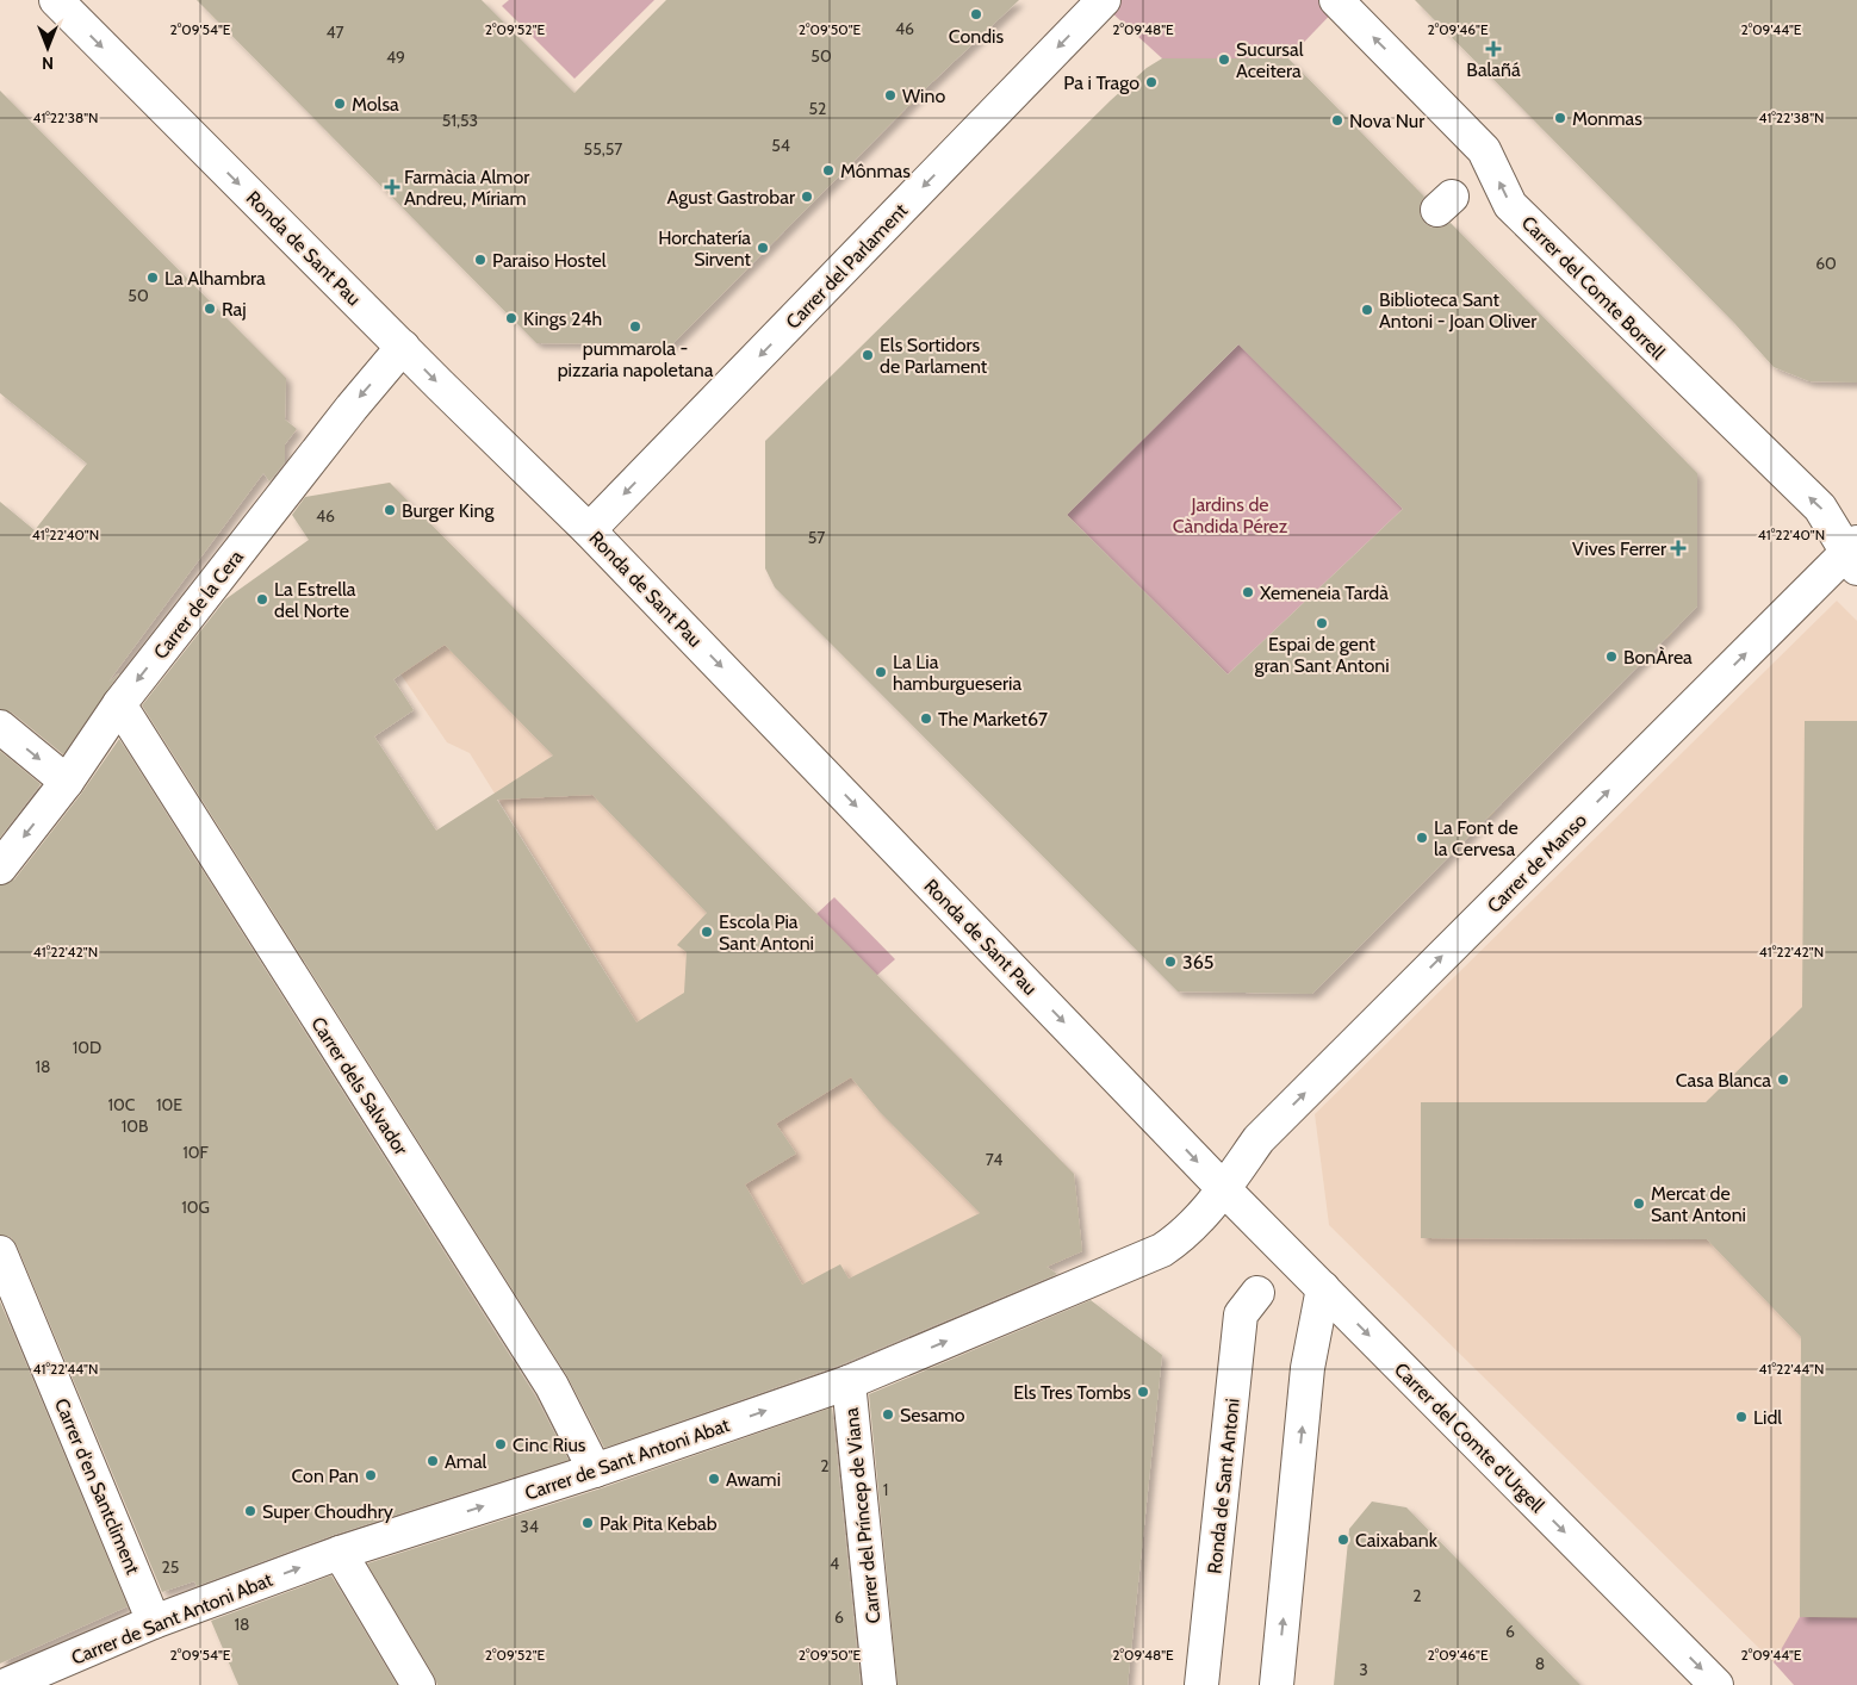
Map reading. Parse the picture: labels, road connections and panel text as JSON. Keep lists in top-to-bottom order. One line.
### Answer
{"streets":{"street":["Ronda de Sant Pau","Carrer del Parlament","Carrer del Comte Borrell","Carrer de la Cera","Carrer de Manso","Carrer dels Salvador","Carrer del Comte d'Urgell","Carrer de Sant Antoni Abat","Carrer d'en Santcliment","Ronda de Sant Antoni","Carrer del Príncep de Viana"]},"crossings":[["Ronda de Sant Pau","Carrer del Parlament"],["Ronda de Sant Pau","Carrer de la Cera"],["Ronda de Sant Pau","Carrer de Manso"],["Ronda de Sant Pau","Carrer del Comte d'Urgell"],["Ronda de Sant Pau","Carrer de Sant Antoni Abat"],["Carrer del Comte Borrell","Carrer de Manso"],["Carrer de la Cera","Carrer dels Salvador"],["Carrer de Manso","Carrer del Comte d'Urgell"],["Carrer de Manso","Carrer de Sant Antoni Abat"],["Carrer dels Salvador","Carrer de Sant Antoni Abat"],["Carrer del Comte d'Urgell","Carrer de Sant Antoni Abat"],["Carrer de Sant Antoni Abat","Carrer d'en Santcliment"],["Carrer de Sant Antoni Abat","Carrer del Príncep de Viana"]],"one_way":["Ronda de Sant Pau","Carrer del Parlament","Carrer del Comte Borrell","Carrer de la Cera","Carrer de Manso","Carrer del Comte d'Urgell","Carrer de Sant Antoni Abat"],"parks":["Jardins de Càndida Pérez"],"places":{"other":["Condis","Sucursal Aceitera","Pa i Trago","Wino","Molsa","Monmas","Nova Nur","Mônmas","Agust Gastrobar","Horchatería Sirvent","Paraiso Hostel","La Alhambra","Raj","Biblioteca Sant Antoni - Joan Oliver","Kings 24h","pummarola - pizzaria napoletana","Els Sortidors de Parlament","Burger King","Xemeneia Tardà","La Estrella del Norte","Espai de gent gran Sant Antoni","BonÀrea","La Lia hamburgueseria","The Market67","La Font de la Cervesa","Escola Pia Sant Antoni","365","Casa Blanca","Mercat de Sant Antoni","Els Tres Tombs","Sesamo","Lidl","Cinc Rius","Amal","Con Pan","Awami","Super Choudhry","Pak Pita Kebab","Caixabank"],"health":["Balañá","Farmàcia Almor Andreu, Míriam","Vives Ferrer"]},"house_numbers":["46","47","50","49","52","51,53","54","55,57","60","50","46","57","10D","18","10C","10E","10B","10F","74","10G","2","1","34","4","25","2","6","18","6","8","3"],"north":"bottom","coordinates":["2°09'54\"E","2°09'52\"E","2°09'50\"E","2°09'48\"E","2°09'46\"E","2°09'44\"E","41°22'38\"N","41°22'40\"N","41°22'42\"N","41°22'44\"N"]}
